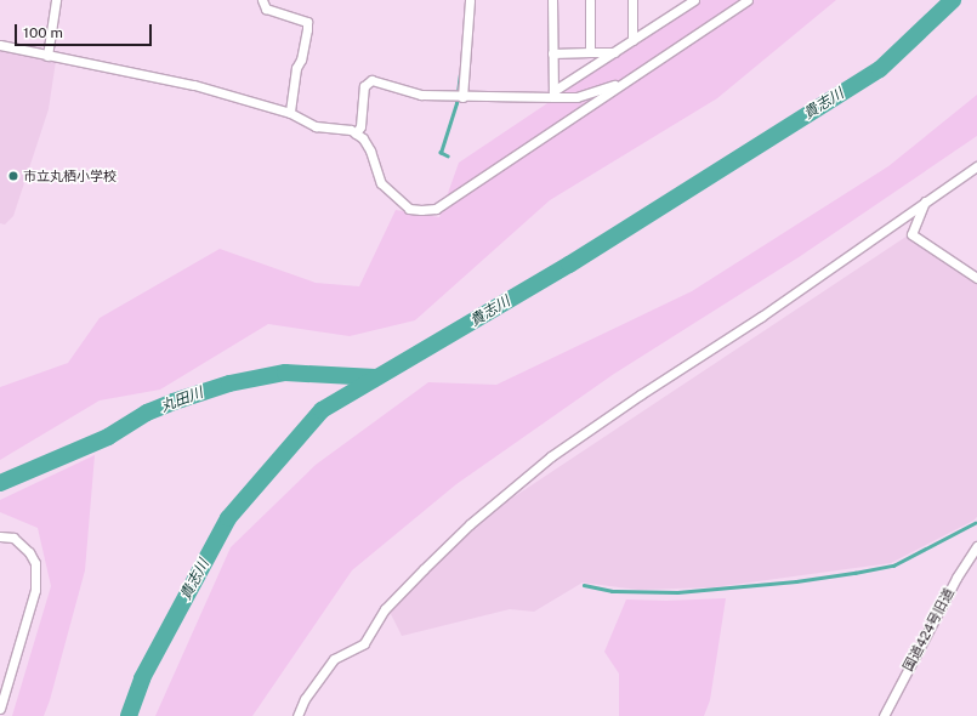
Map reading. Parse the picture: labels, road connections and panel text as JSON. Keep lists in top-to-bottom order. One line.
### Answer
{"streets":{"street":["国道424号旧道"]},"water":["貴志川","丸田川"],"places":["市立丸栖小学校"],"scale_bar":"100 m"}
